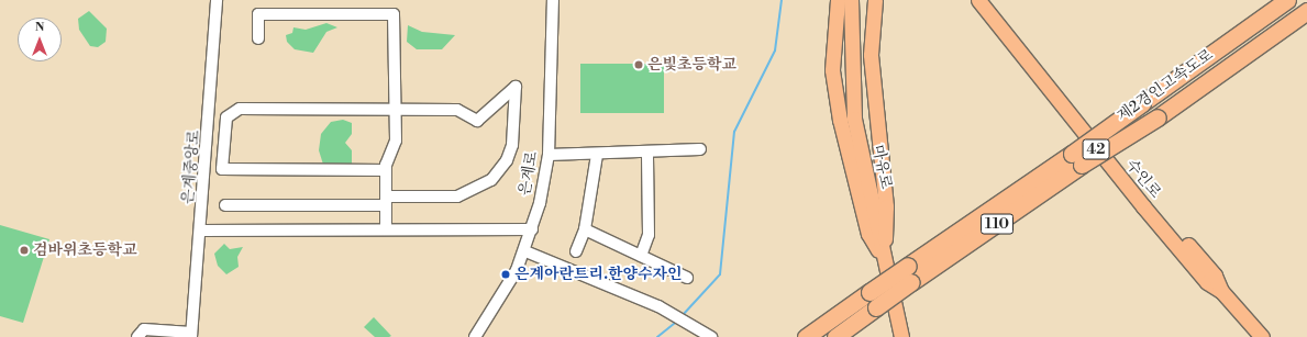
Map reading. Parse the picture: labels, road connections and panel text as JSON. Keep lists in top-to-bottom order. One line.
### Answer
{"streets":{"highway":["제2경인고속도로","110"],"main road":["42","마유로","수인로"],"street":["은계중앙로","은계로"]},"places":["은빛초등학교","검바위초등학교","은계아란트리.한양수자인"],"north":"top"}
